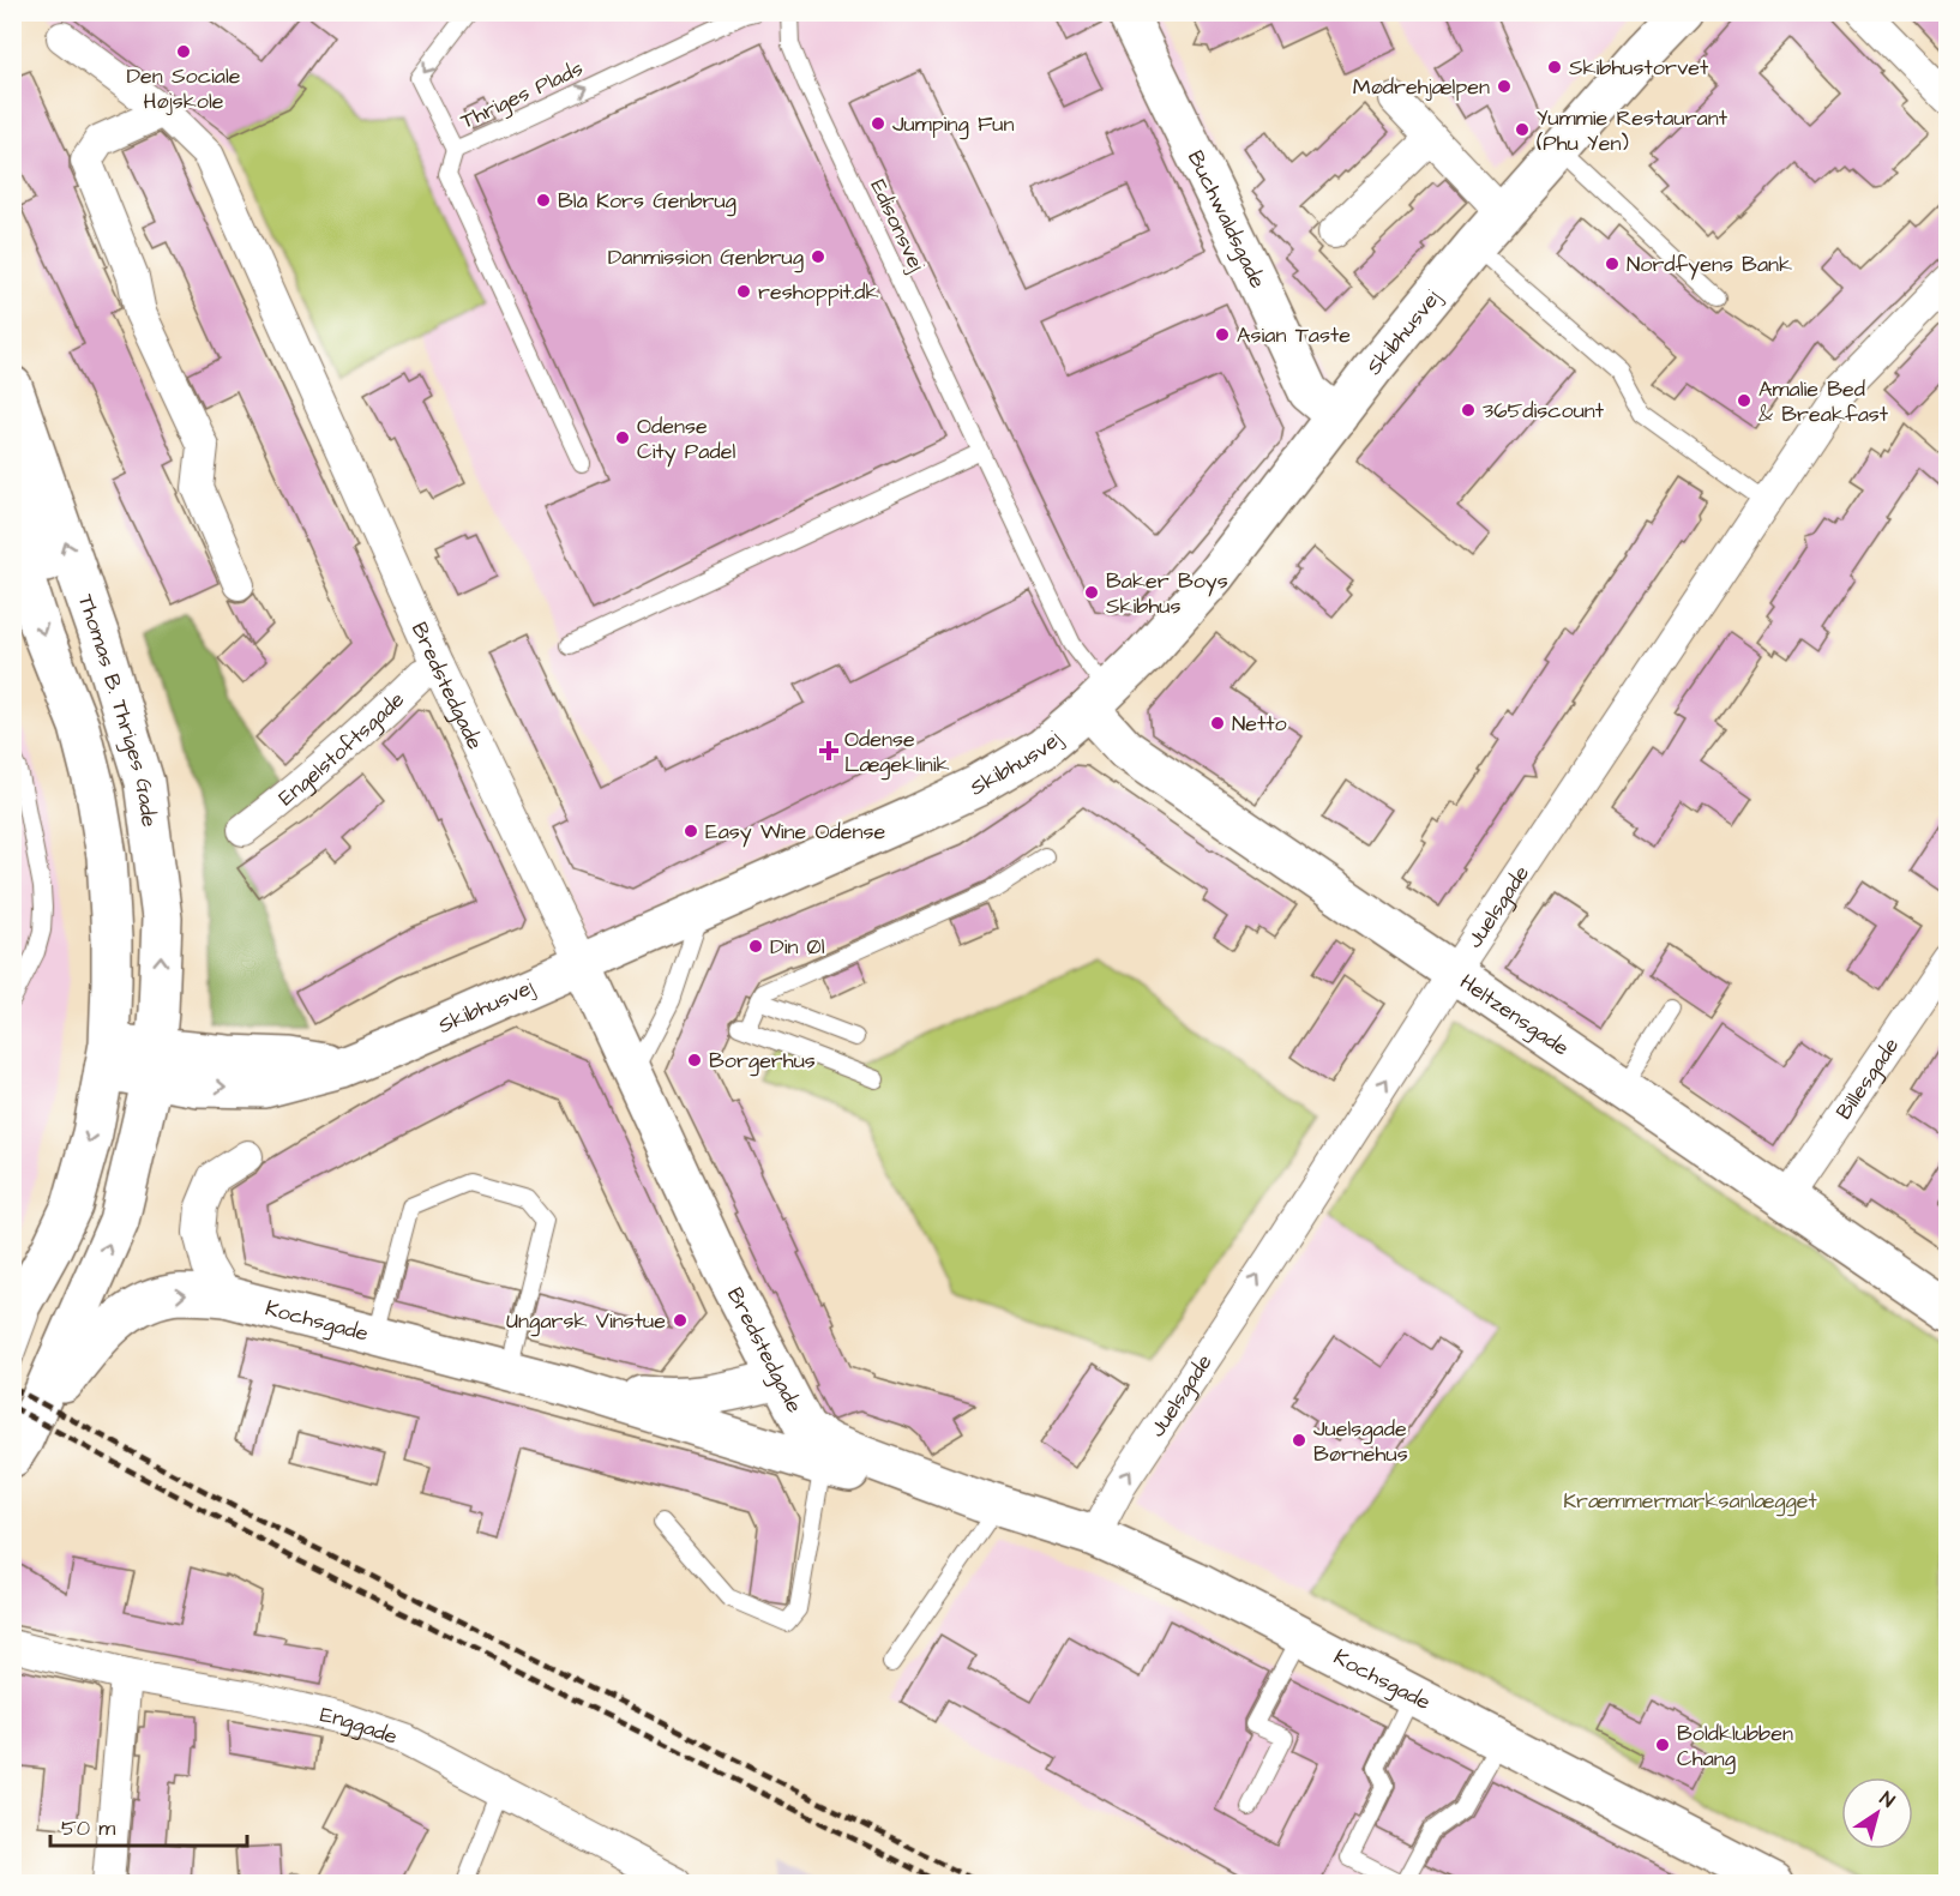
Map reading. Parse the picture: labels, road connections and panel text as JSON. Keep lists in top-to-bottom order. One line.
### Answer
{"streets":{"street":["Buchwaldsgade","Skibhusvej","Bredstedgade","Thomas B. Thriges Gade","Engelstoftsgade","Juelsgade","Heltzensgade","Billesgade","Kochsgade","Enggade"],"lane":["Thriges Plads","Edisonsvej"]},"crossings":[["Buchwaldsgade","Skibhusvej"],["Edisonsvej","Skibhusvej"],["Edisonsvej","Heltzensgade"],["Skibhusvej","Bredstedgade"],["Skibhusvej","Thomas B. Thriges Gade"],["Skibhusvej","Heltzensgade"],["Bredstedgade","Engelstoftsgade"],["Bredstedgade","Kochsgade"],["Thomas B. Thriges Gade","Kochsgade"],["Juelsgade","Heltzensgade"],["Juelsgade","Kochsgade"],["Heltzensgade","Billesgade"]],"one_way":["Juelsgade"],"parks":["Kræmmermarksanlægget"],"places":{"other":["Den Sociale Højskole","Skibhustorvet","Mødrehjælpen","Jumping Fun","Yummie Restaurant (Phu Yen)","Blå Kors Genbrug","Danmission Genbrug","Nordfyens Bank","reshoppit.dk","Asian Taste","Amalie Bed & Breakfast","365discount","Odense City Padel","Baker Boys Skibhus","Netto","Easy Wine Odense","Din Øl","Borgerhus","Ungarsk Vinstue","Juelsgade Børnehus","Boldklubben Chang"],"health":["Odense Lægeklinik"]},"scale_bar":"50 m","north":"top right"}
